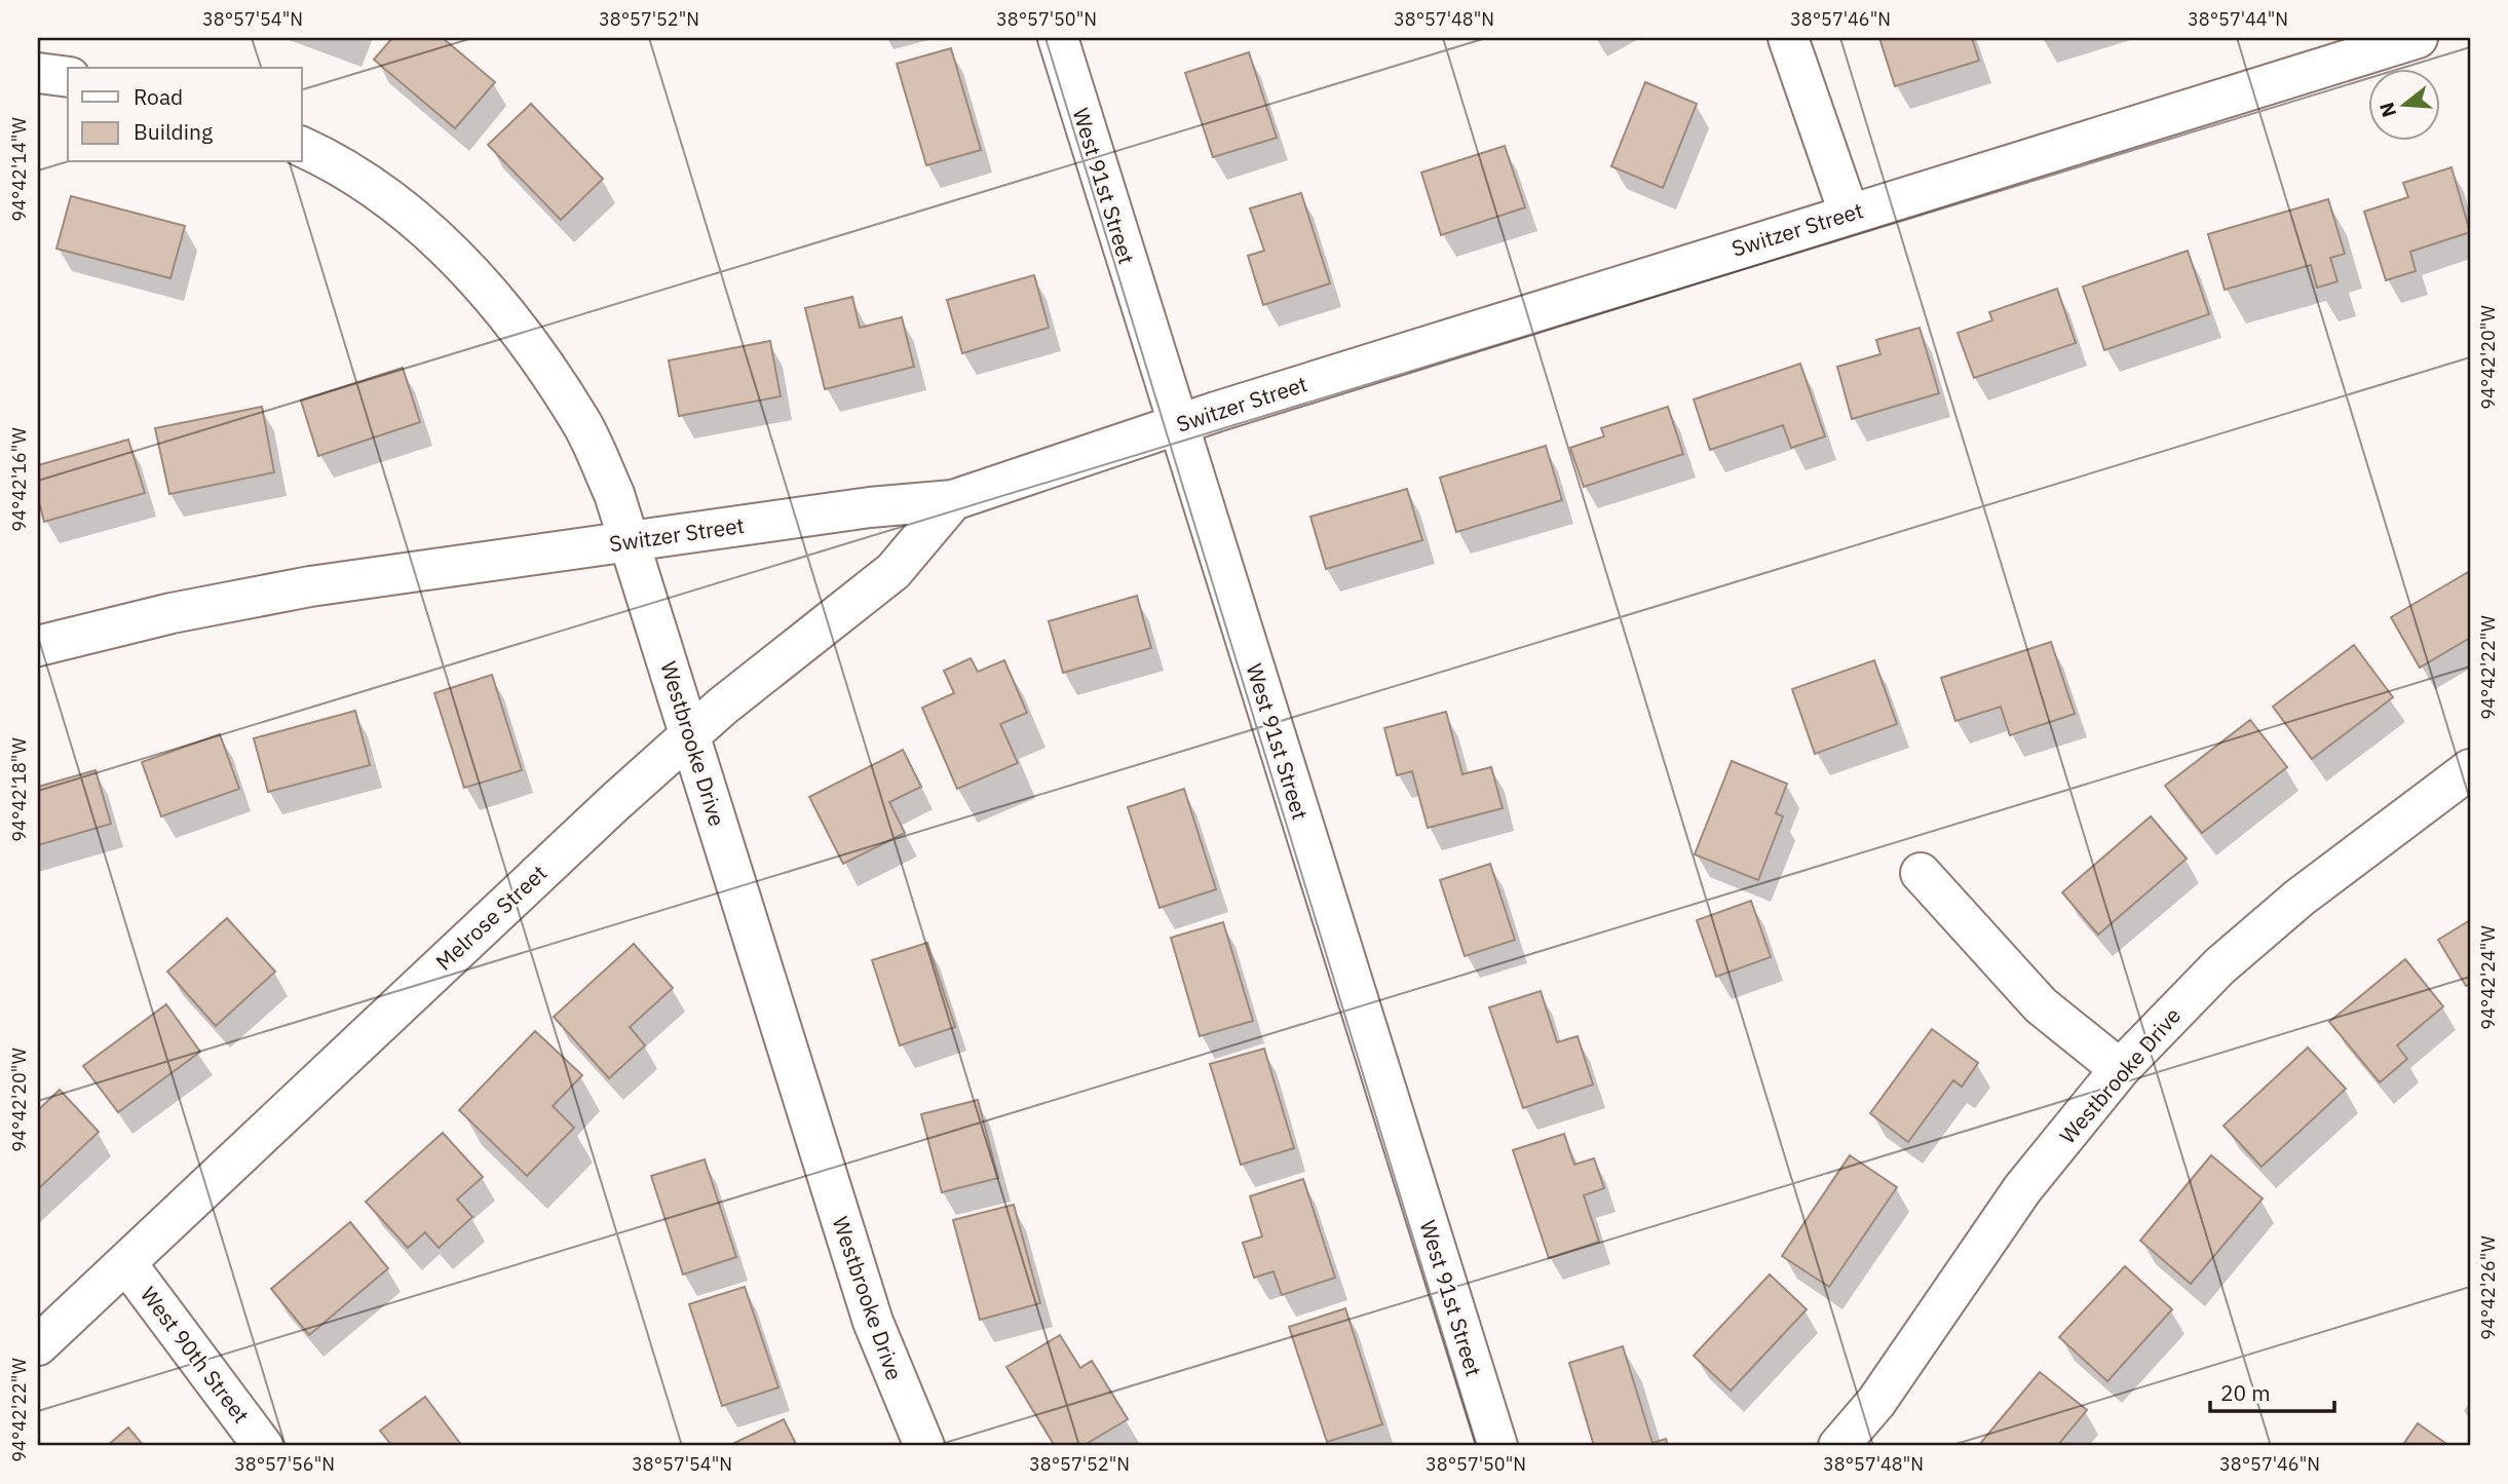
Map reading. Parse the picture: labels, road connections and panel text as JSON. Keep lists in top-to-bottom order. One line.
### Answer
{"streets":{"street":["West 91st Street","Switzer Street","Westbrooke Drive","Melrose Street","West 90th Street"]},"crossings":[["West 91st Street","Switzer Street"],["Switzer Street","Westbrooke Drive"],["Switzer Street","Melrose Street"],["Westbrooke Drive","Melrose Street"],["Melrose Street","West 90th Street"]],"legend":["Road","Building"],"scale_bar":"20 m","north":"left","coordinates":["38°57'54\"N","38°57'52\"N","38°57'50\"N","38°57'48\"N","38°57'46\"N","38°57'44\"N","94°42'14\"W","94°42'20\"W","94°42'16\"W","94°42'22\"W","94°42'18\"W","94°42'24\"W","94°42'26\"W","38°57'56\"N"]}
